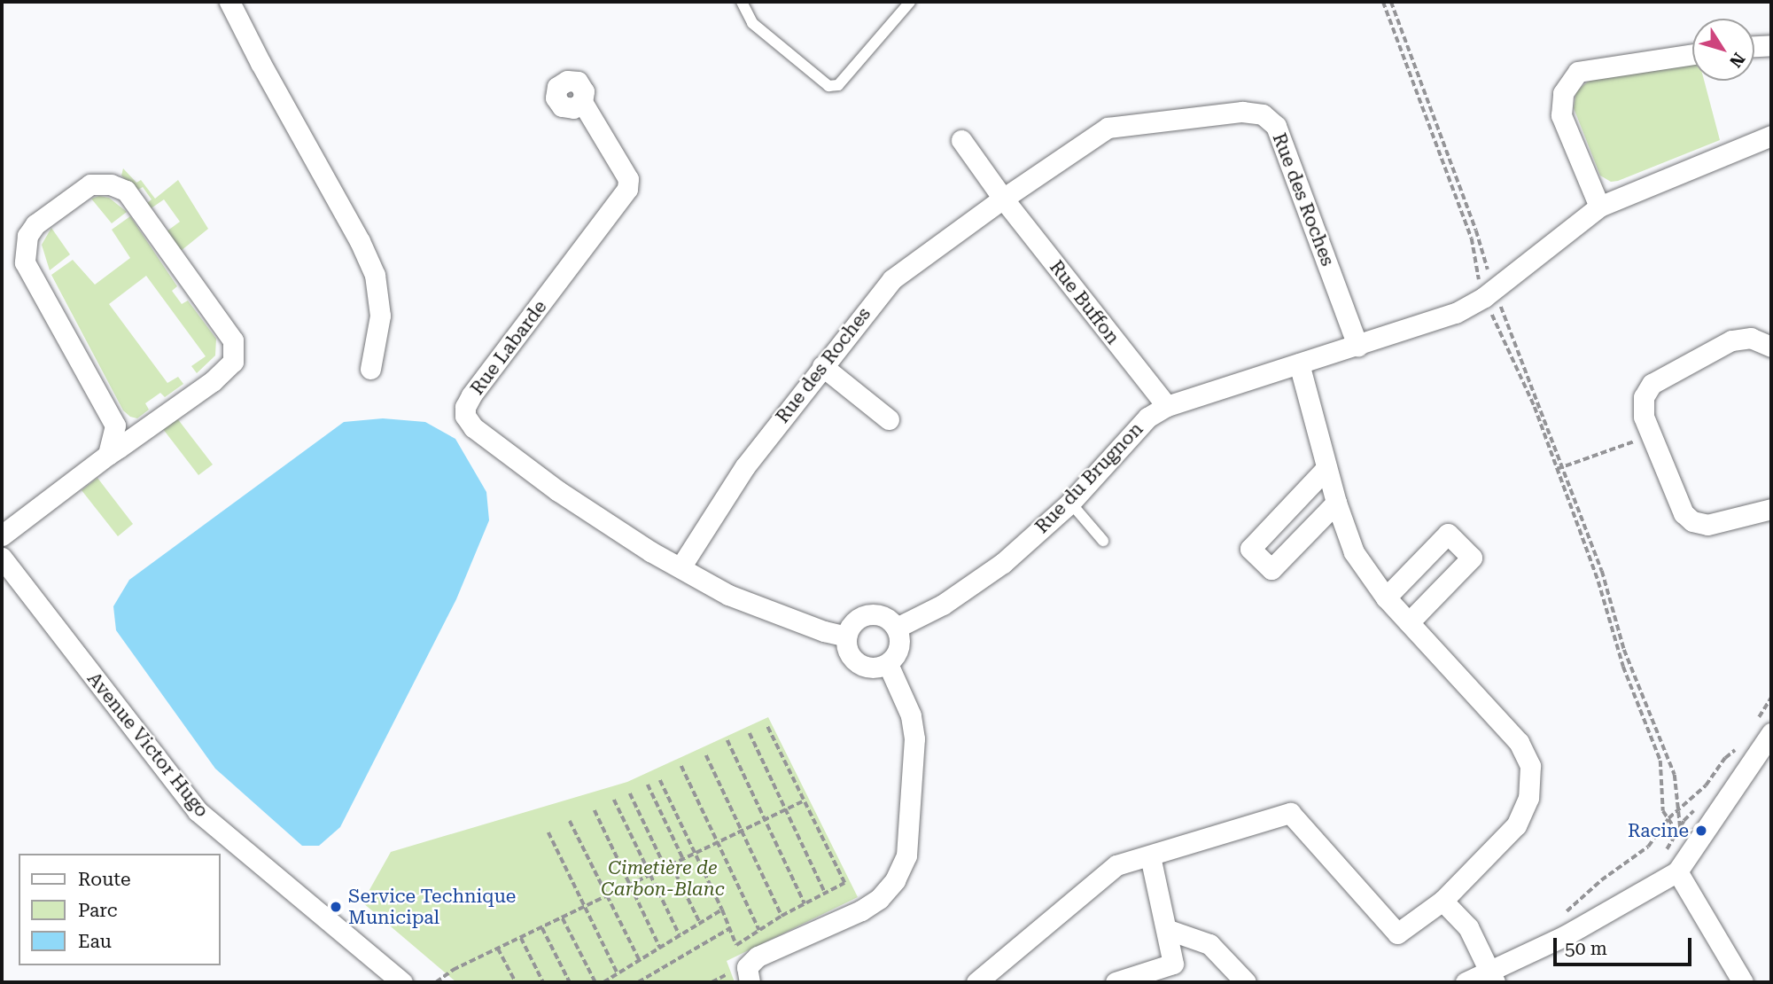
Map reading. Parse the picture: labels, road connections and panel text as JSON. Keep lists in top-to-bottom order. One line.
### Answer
{"streets":{"street":["Rue des Roches","Rue Buffon","Rue Labarde","Rue du Brugnon","Avenue Victor Hugo"]},"crossings":[["Rue des Roches","Rue Buffon"],["Rue des Roches","Rue Labarde"],["Rue des Roches","Rue du Brugnon"],["Rue Buffon","Rue du Brugnon"]],"parks":["Cimetière de Carbon-Blanc"],"places":["Racine","Service Technique Municipal"],"legend":["Route","Parc","Eau"],"scale_bar":"50 m","north":"bottom right"}
